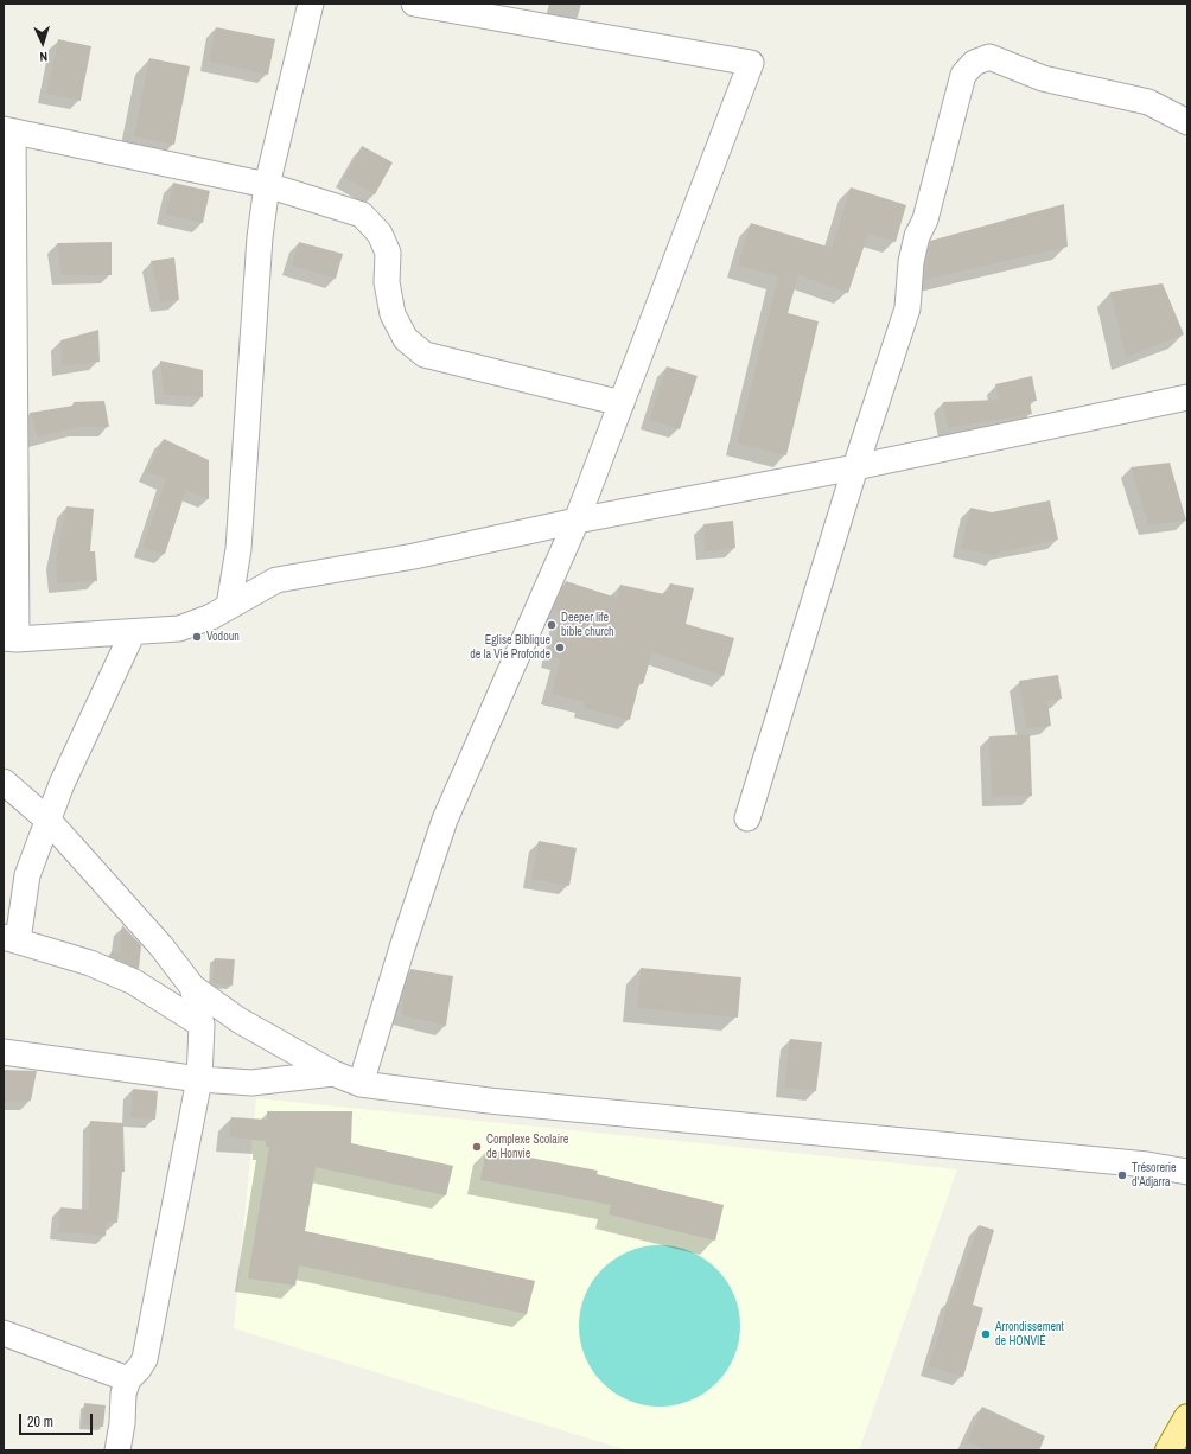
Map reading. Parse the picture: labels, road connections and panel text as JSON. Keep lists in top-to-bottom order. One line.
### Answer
{"places":["Deeper life bible church","Vodoun","Eglise Biblique de la Vie Profonde","Complexe Scolaire de Honvie","Trésorerie d'Adjarra","Arrondissement de HONVIÉ"],"scale_bar":"20 m","north":"bottom"}
